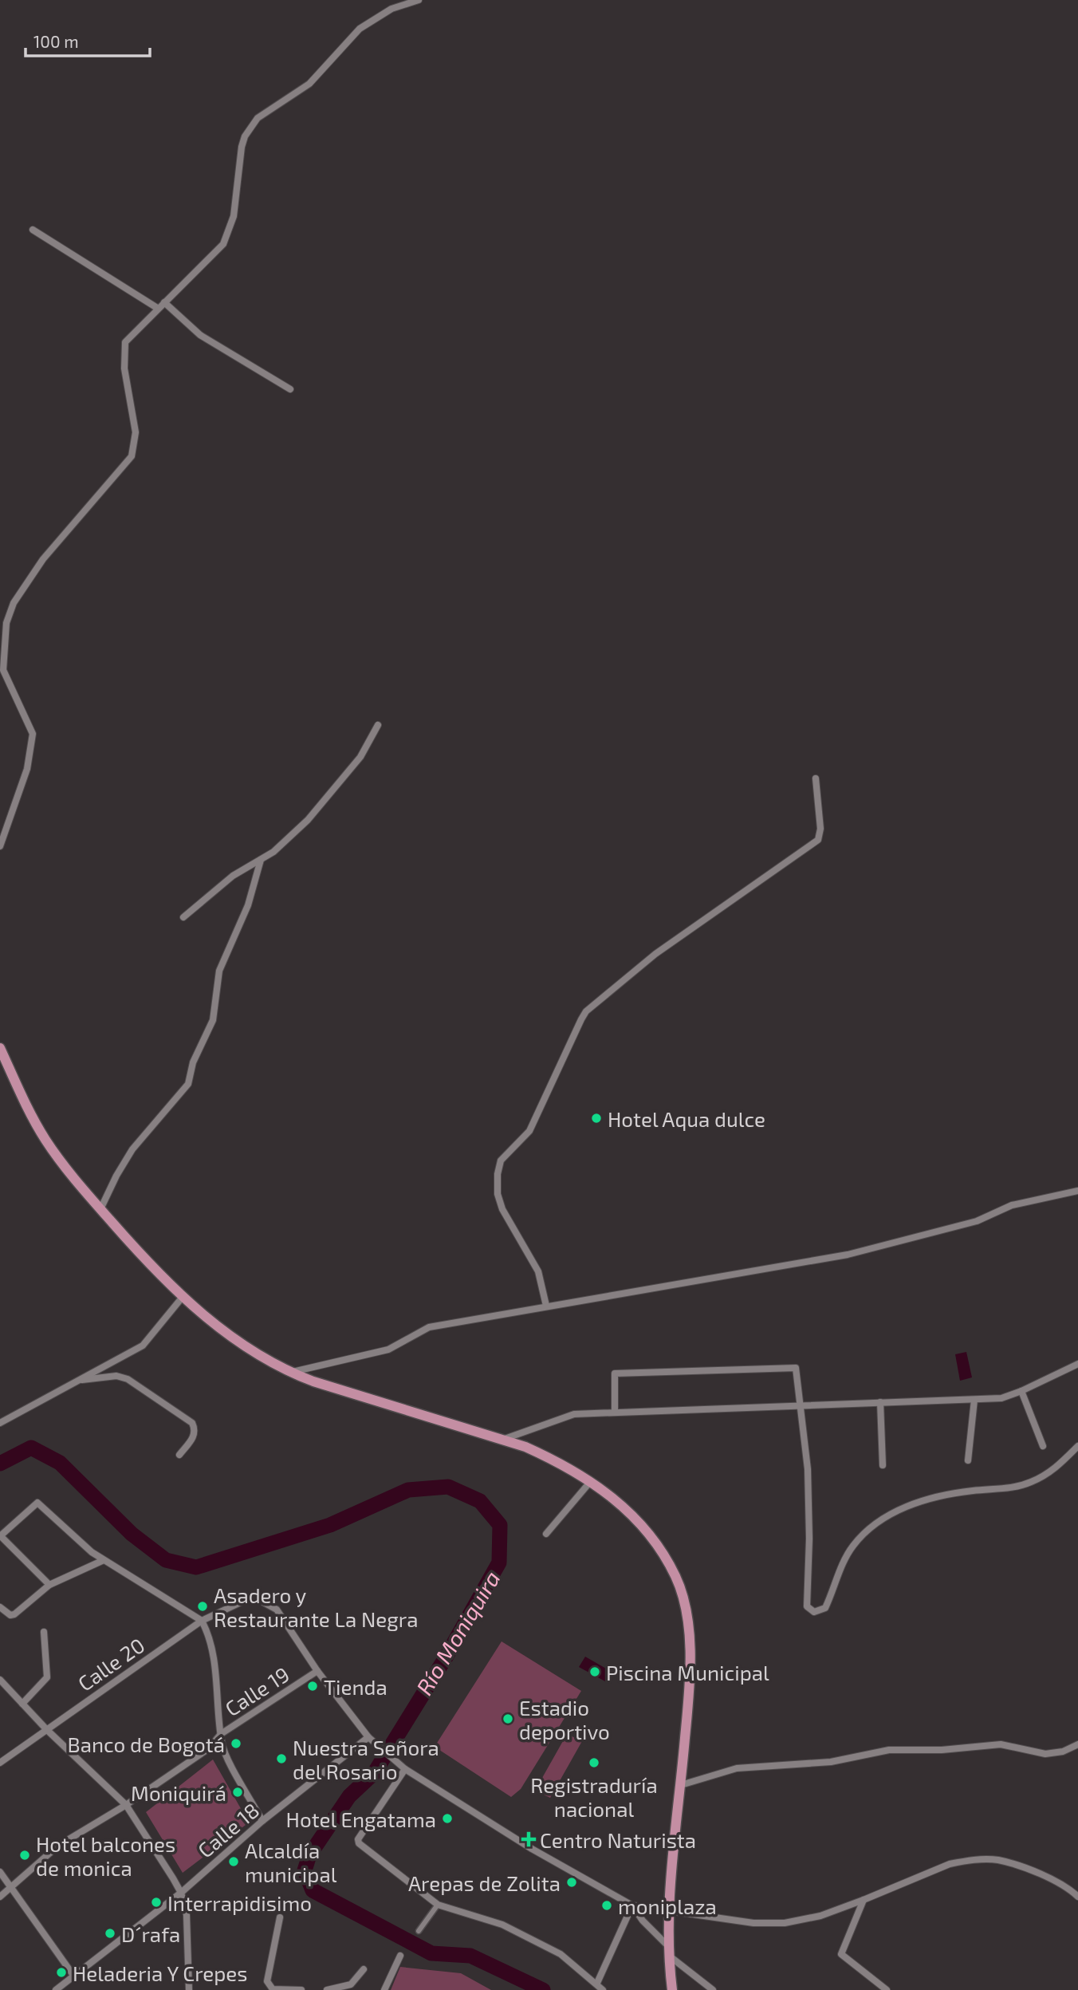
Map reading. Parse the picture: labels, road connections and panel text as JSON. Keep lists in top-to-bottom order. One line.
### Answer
{"streets":{"street":["Calle 20","Calle 19","Calle 18"]},"crossings":[["Calle 20","Calle 19"]],"water":["Río Moniquira"],"places":{"other":["Hotel Aqua dulce","Asadero y Restaurante La Negra","Piscina Municipal","Tienda","Estadio deportivo","Banco de Bogotá","Nuestra Señora del Rosario","Registraduría nacional","Moniquirá","Hotel Engatama","Hotel balcones de monica","Alcaldía municipal","Arepas de Zolita","Interrapidisimo","moniplaza","D´rafa","Heladeria Y Crepes"],"health":["Centro Naturista"]},"scale_bar":"100 m"}
